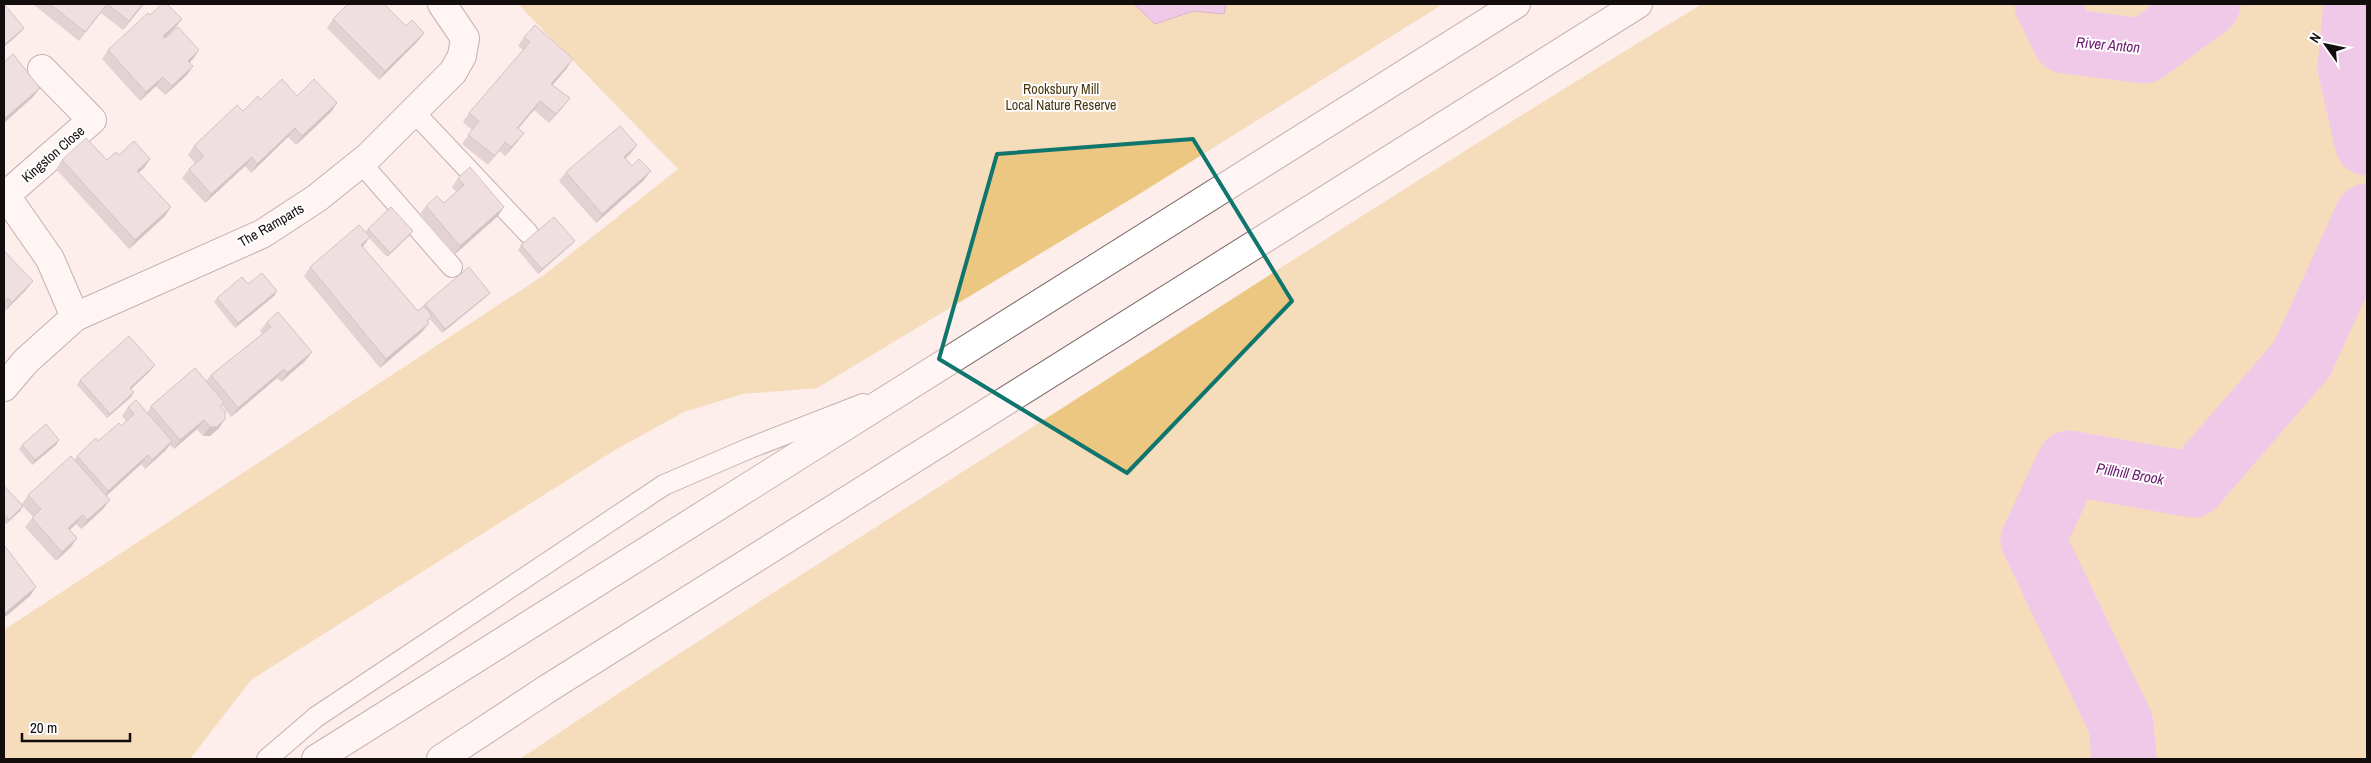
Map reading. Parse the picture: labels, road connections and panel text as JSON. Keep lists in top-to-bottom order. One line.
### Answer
{"streets":{"main road":["Kingston Close","The Ramparts"]},"crossings":[["Kingston Close","The Ramparts"]],"water":["River Anton","Pillhill Brook"],"parks":["Rooksbury Mill Local Nature Reserve"],"scale_bar":"20 m","north":"top left"}
